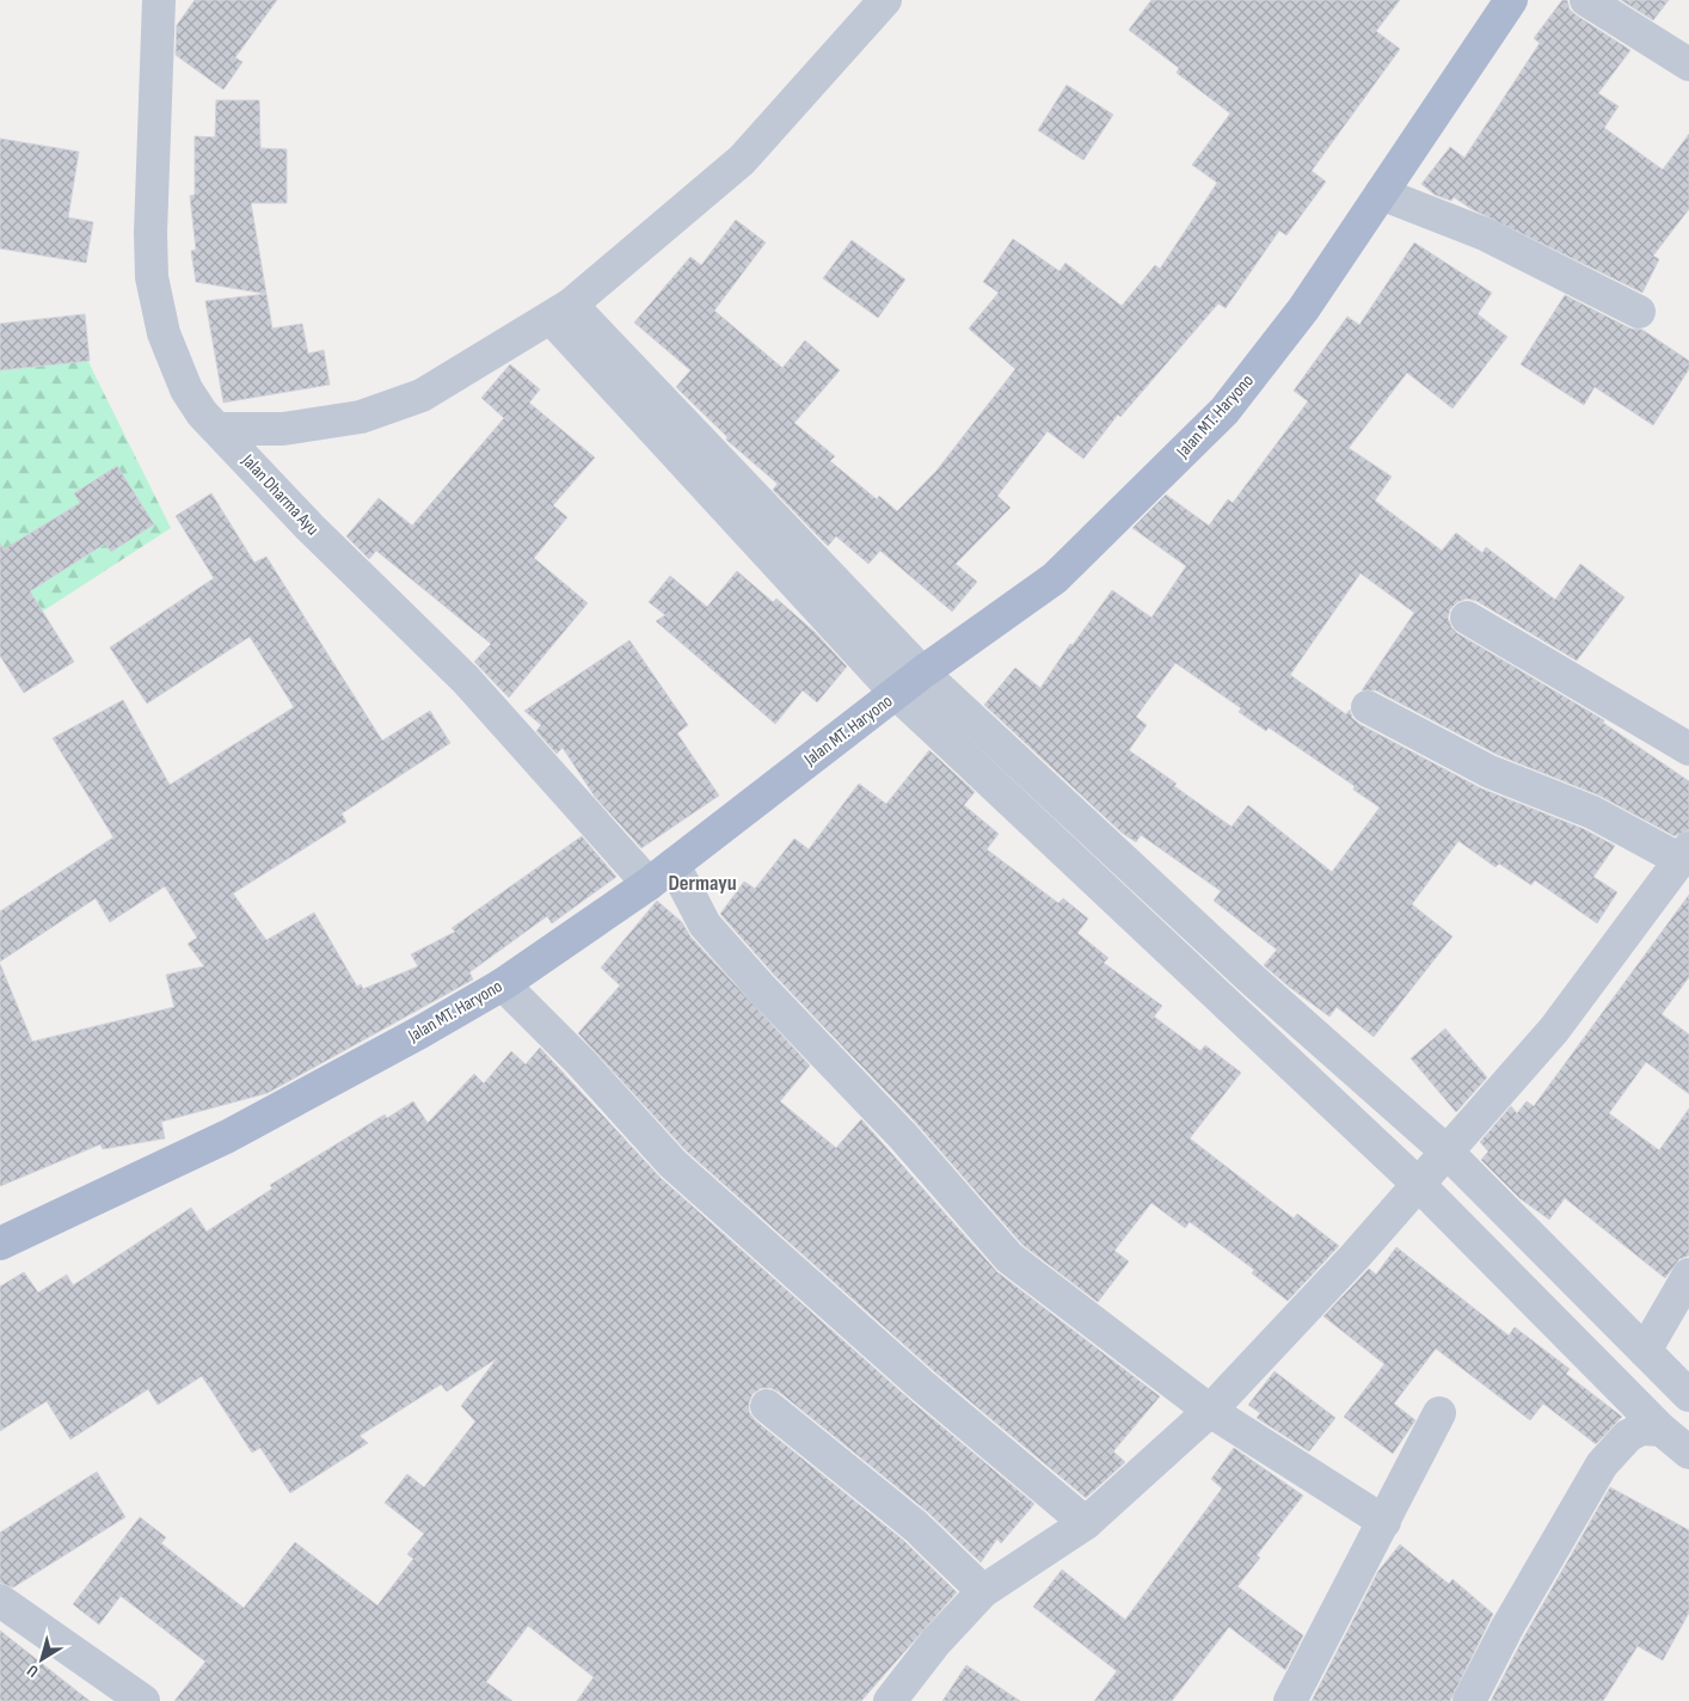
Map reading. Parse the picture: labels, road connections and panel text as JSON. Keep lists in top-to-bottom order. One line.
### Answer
{"streets":{"main road":["Jalan MT. Haryono"],"street":["Jalan Dharma Ayu"]},"crossings":[["Jalan MT. Haryono","Jalan Dharma Ayu"]],"districts":["Dermayu"],"north":"bottom left"}
